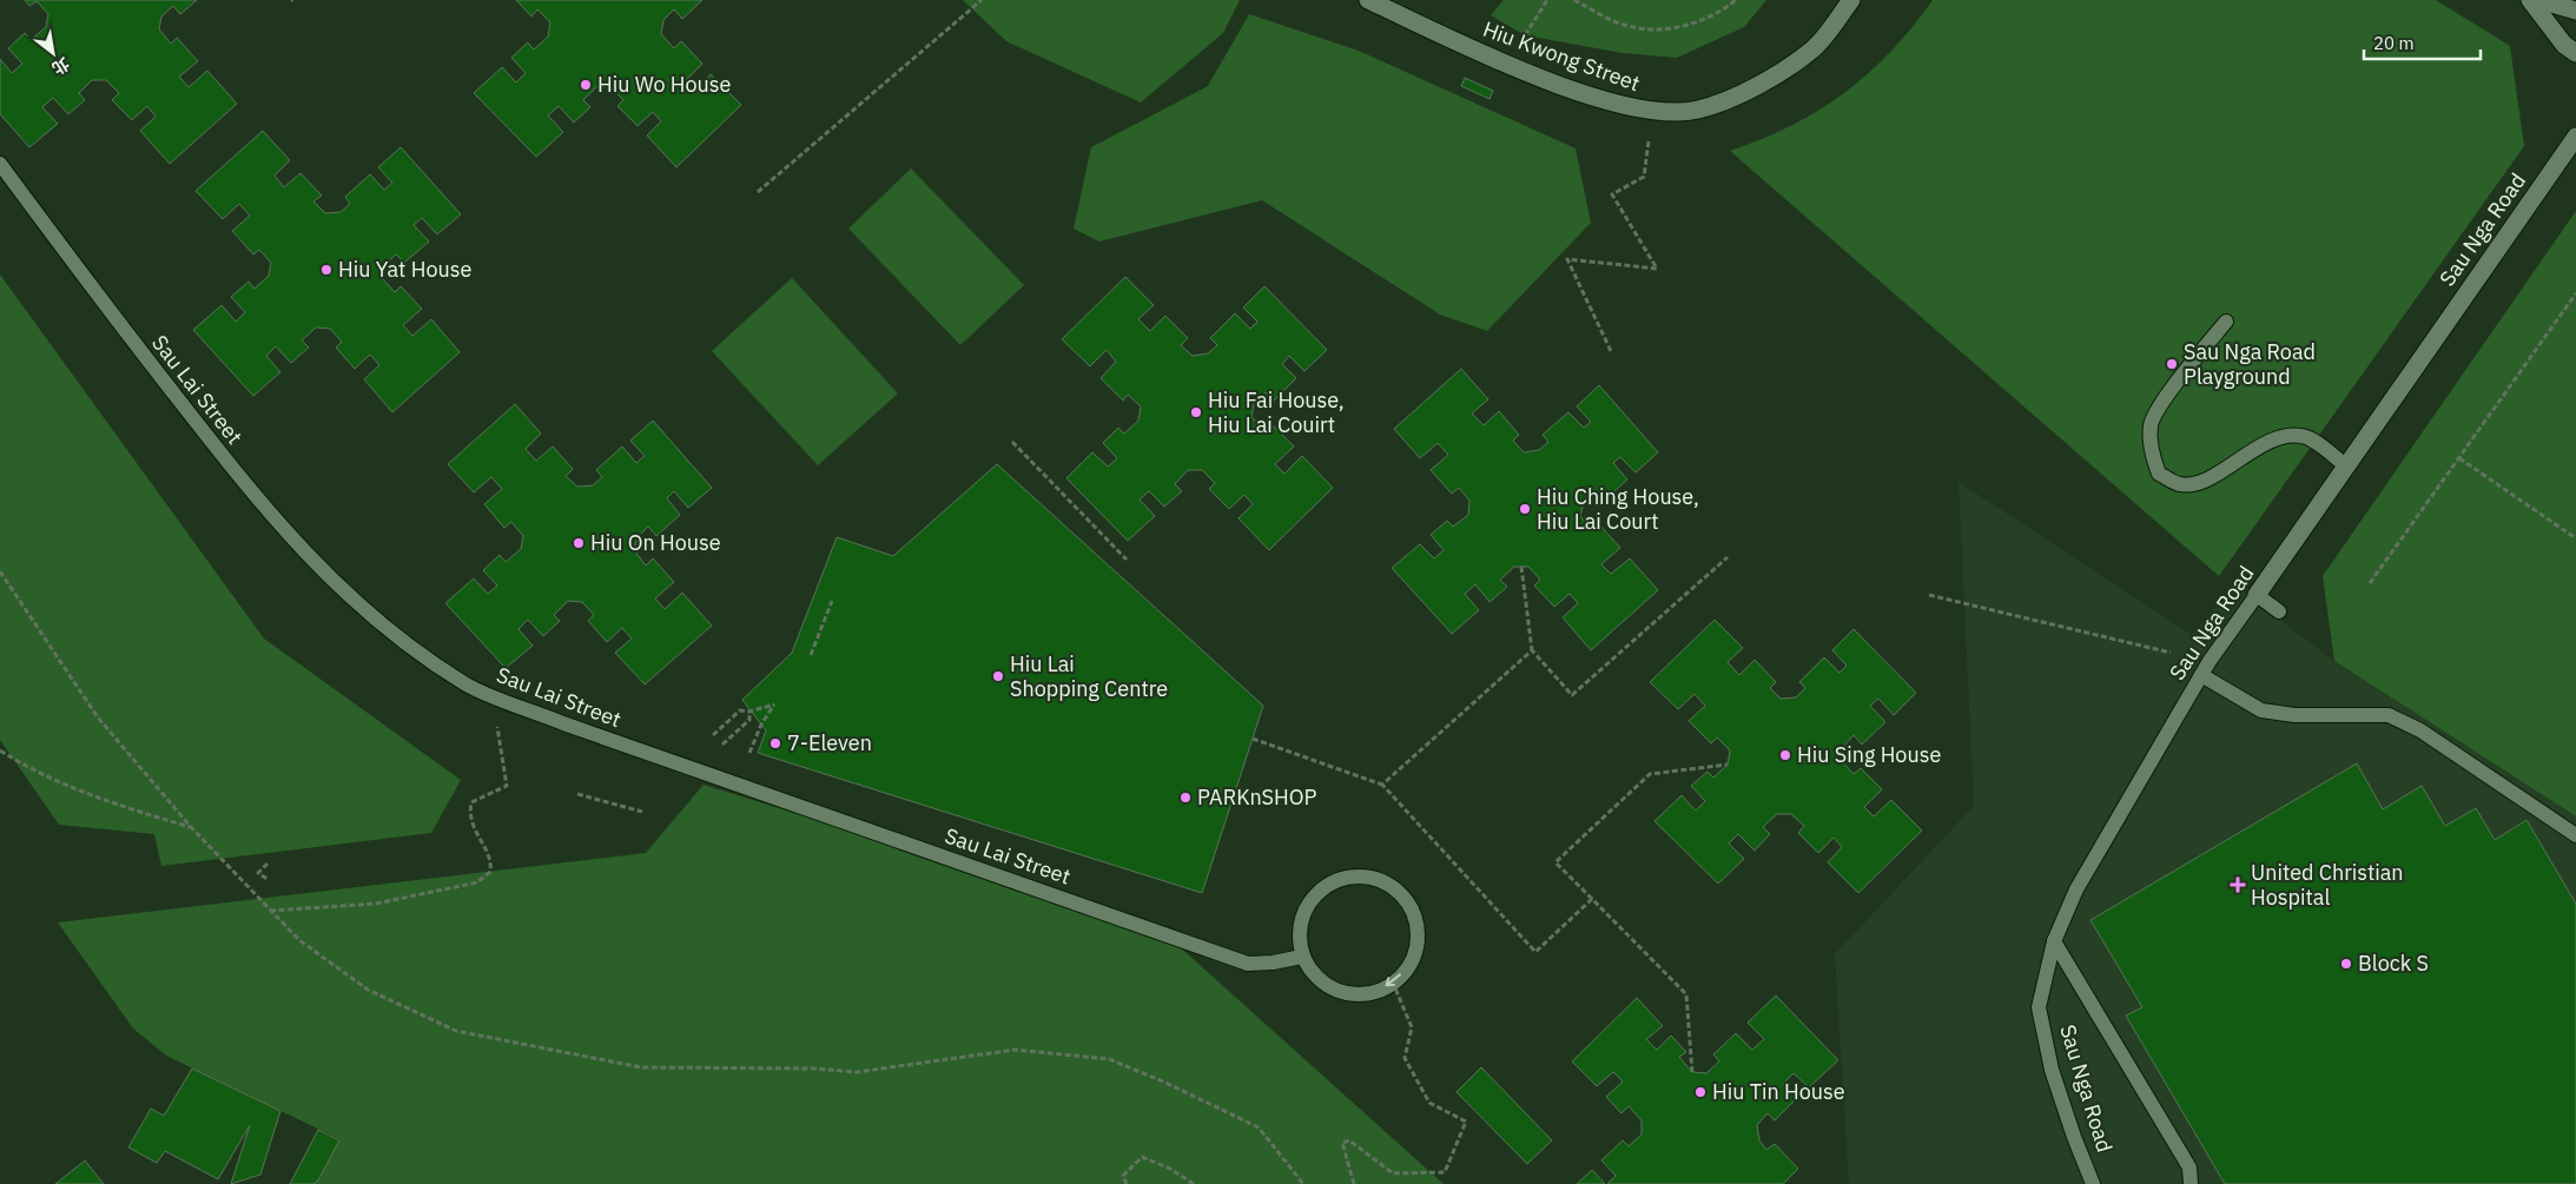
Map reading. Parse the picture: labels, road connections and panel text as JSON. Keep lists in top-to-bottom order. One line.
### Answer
{"streets":{"main road":["Hiu Kwong Street","Sau Nga Road"],"lane":["Sau Lai Street"]},"places":{"other":["Hiu Wo House","Hiu Yat House","Sau Nga Road Playground","Hiu Fai House, Hiu Lai Couirt","Hiu Ching House, Hiu Lai Court","Hiu On House","Hiu Lai Shopping Centre","7-Eleven","Hiu Sing House","PARKnSHOP","Block S","Hiu Tin House"],"health":["United Christian Hospital"]},"scale_bar":"20 m","north":"bottom right"}
